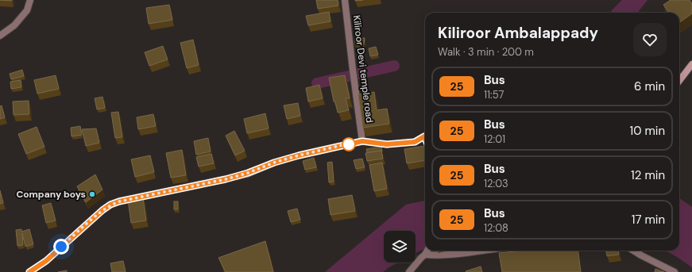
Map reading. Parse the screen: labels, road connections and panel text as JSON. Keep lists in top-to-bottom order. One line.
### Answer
{"streets":{"street":["Kiliroor Devi temple road"]},"places":["Company boys"],"lines":["bus line 25"],"page":{"heading":["Kiliroor Ambalappady","Walk · 3 min · 200 m"],"list":[{"mark":"25","name":"Bus","note":"11:57","value":"6 min"},{"mark":"25","name":"Bus","note":"12:01","value":"10 min"},{"mark":"25","name":"Bus","note":"12:03","value":"12 min"},{"mark":"25","name":"Bus","note":"12:08","value":"17 min"}]}}
